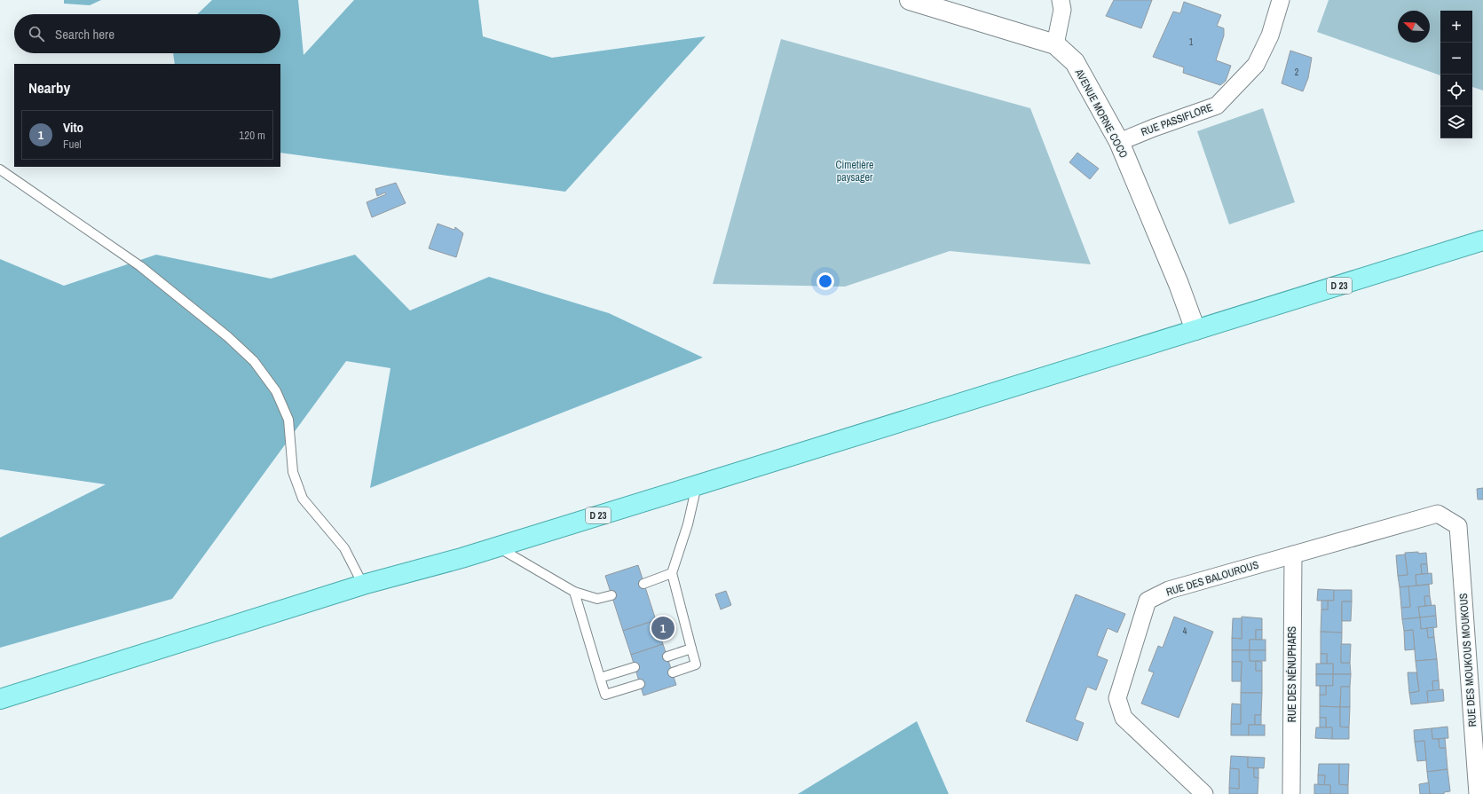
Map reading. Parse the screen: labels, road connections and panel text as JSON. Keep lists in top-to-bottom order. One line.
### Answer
{"streets":{"main road":["D 23"],"street":["AVENUE MORNE COCO","RUE PASSIFLORE","RUE DES BALOUROUS","RUE DES MOUKOUS MOUKOUS","RUE DES NÉNUPHARS"]},"crossings":[["AVENUE MORNE COCO","RUE PASSIFLORE"],["AVENUE MORNE COCO","D 23"],["RUE DES BALOUROUS","RUE DES MOUKOUS MOUKOUS"],["RUE DES BALOUROUS","RUE DES NÉNUPHARS"]],"parks":["Cimetière paysager"],"house_numbers":["1","2","4"],"north":"top left","page":{"map_buttons":["+","−"],"search":"Search here","heading":"Nearby","list":[{"mark":"1","name":"Vito","note":"Fuel","value":"120 m"}],"pins":"1"}}
